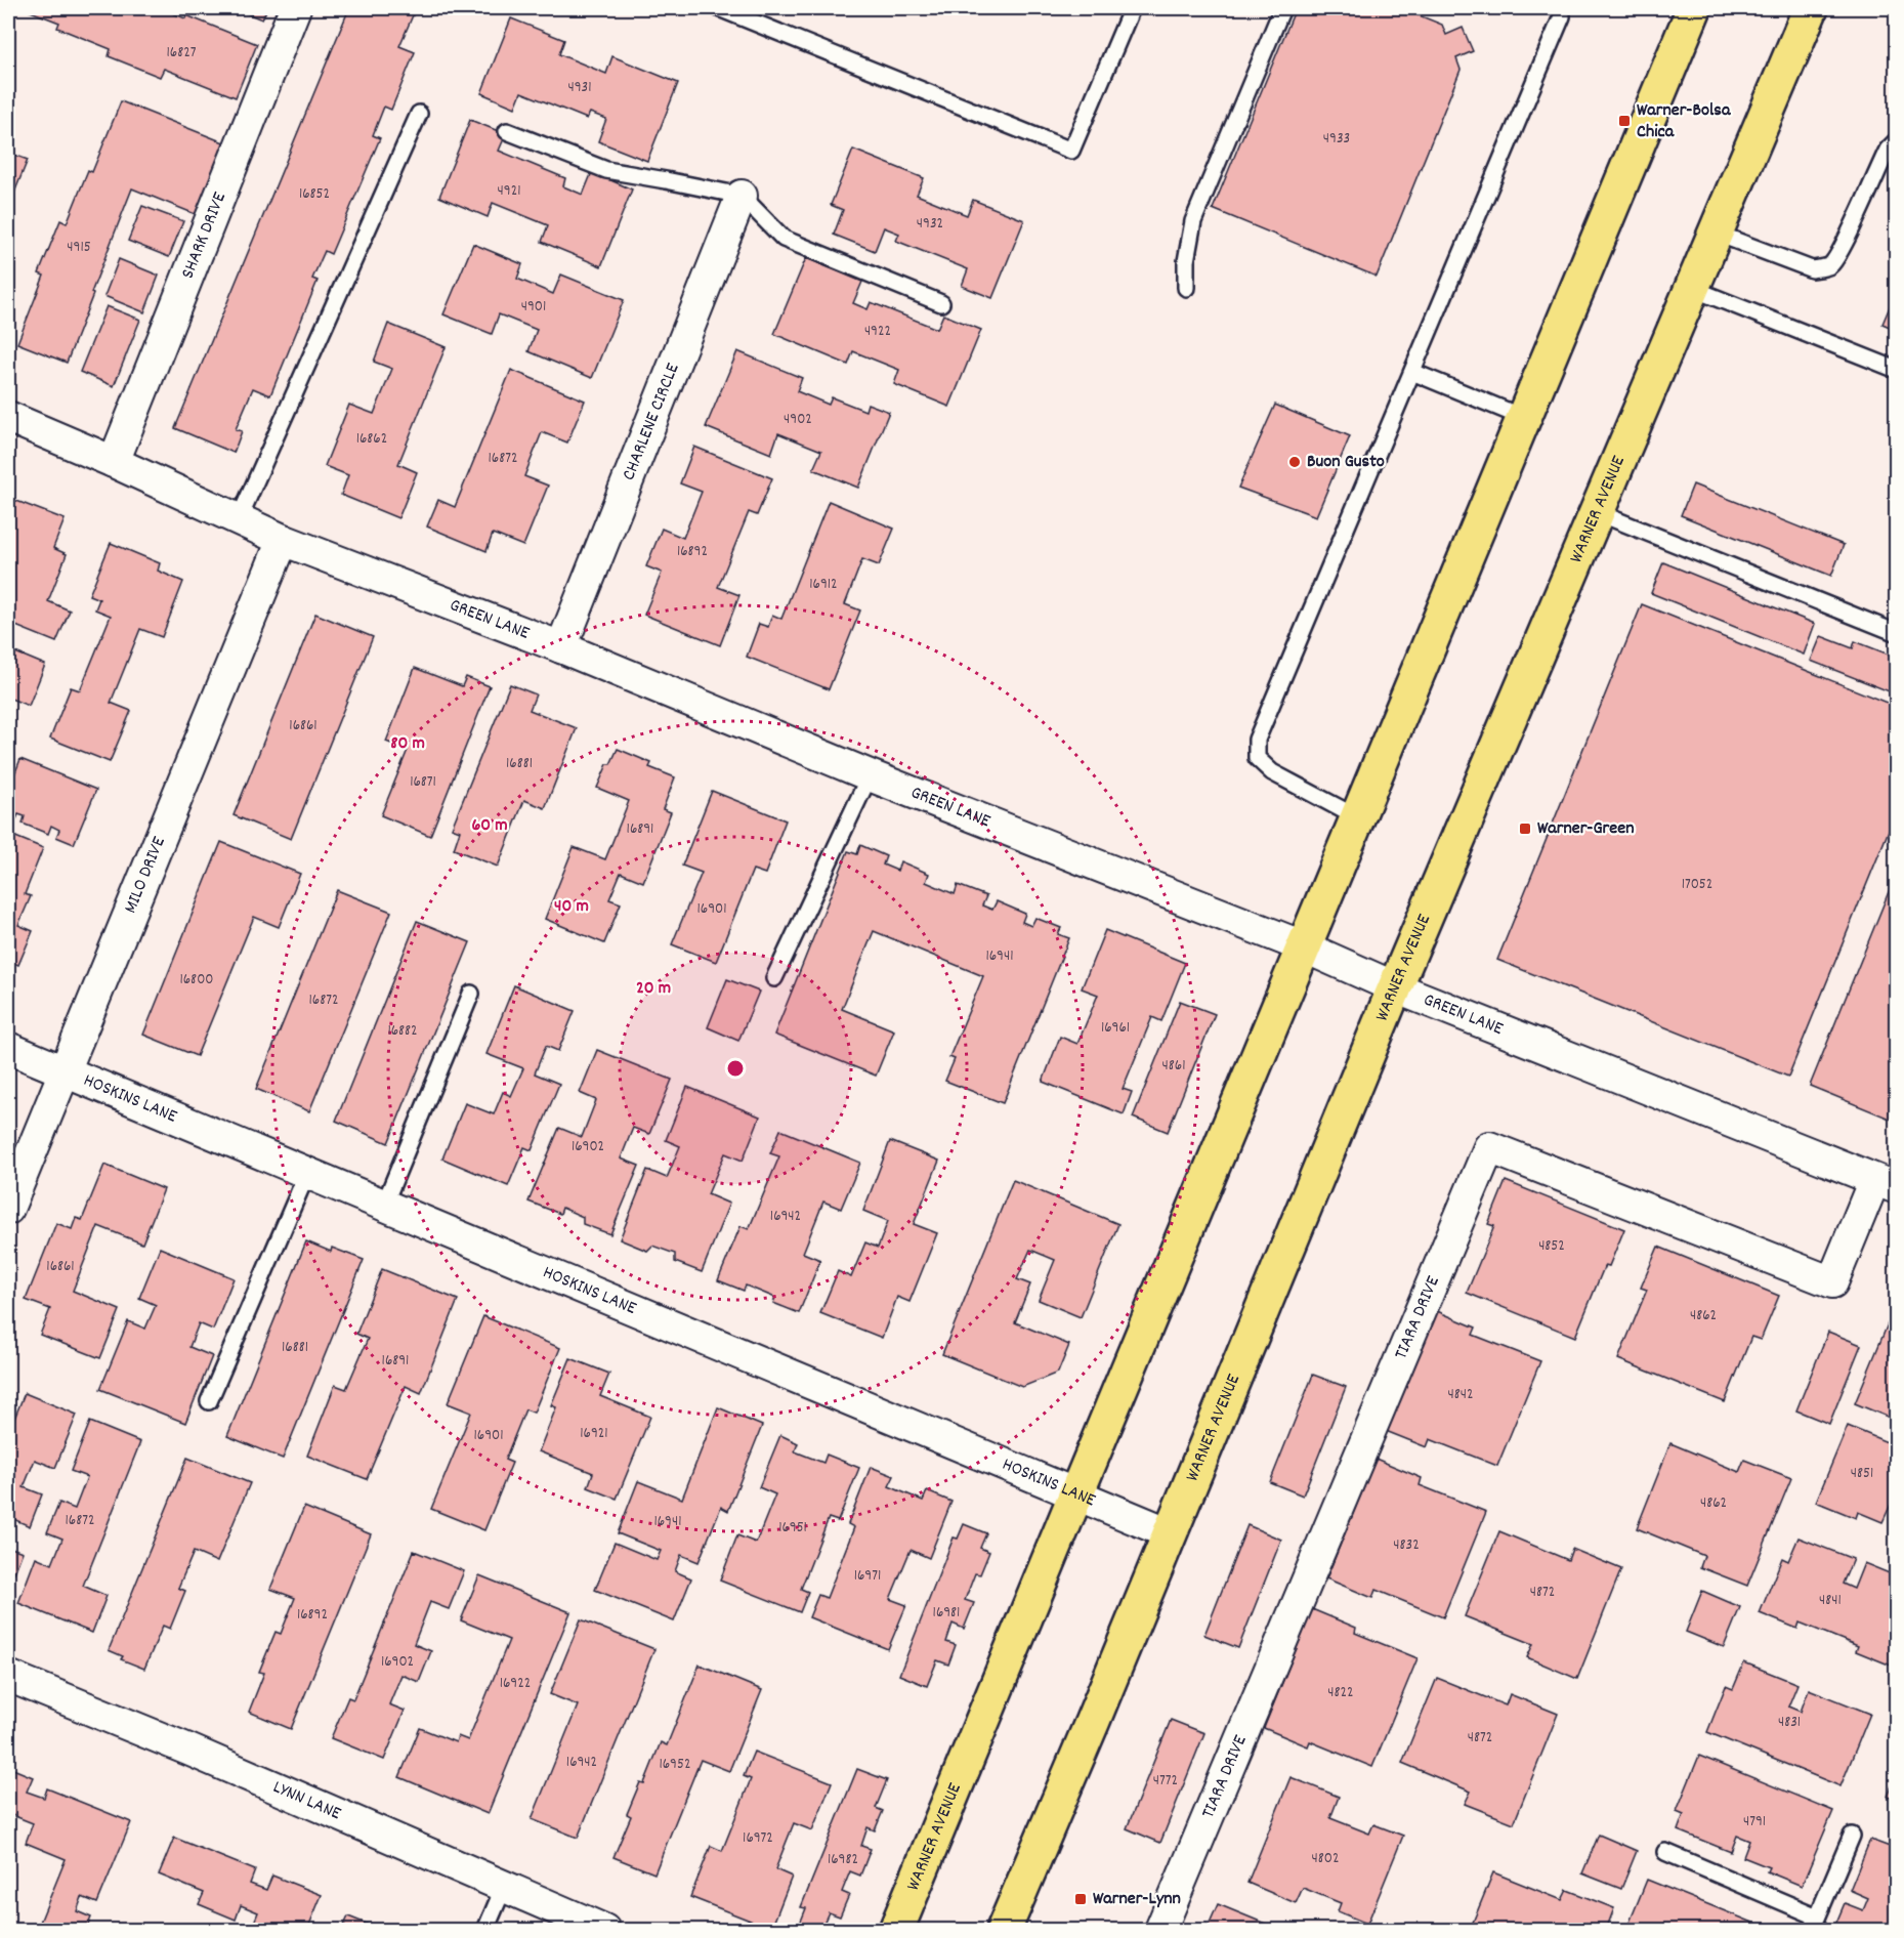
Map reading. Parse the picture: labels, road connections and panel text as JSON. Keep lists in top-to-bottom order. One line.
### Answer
{"streets":{"main road":["WARNER AVENUE"],"street":["SHARK DRIVE","CHARLENE CIRCLE","GREEN LANE","MILO DRIVE","HOSKINS LANE","TIARA DRIVE","LYNN LANE"]},"crossings":[["SHARK DRIVE","GREEN LANE"],["CHARLENE CIRCLE","GREEN LANE"],["WARNER AVENUE","GREEN LANE"],["WARNER AVENUE","HOSKINS LANE"],["GREEN LANE","MILO DRIVE"],["GREEN LANE","TIARA DRIVE"],["MILO DRIVE","HOSKINS LANE"]],"places":{"transit":["Warner-Bolsa Chica","Warner-Green","Warner-Lynn"],"other":["Buon Gusto"]},"house_numbers":["16827","4931","4933","4921","16852","4932","4915","4901","4922","4902","16862","16872","16892","16912","16861","16881","16871","16891","17052","16901","16941","16800","16872","16961","16882","4861","16902","16942","4852","16861","4862","16881","16891","4842","16921","16901","4851","4862","16872","16941","16951","4832","16971","4872","4841","16981","16892","16902","16922","4822","4831","4872","16942","16952","4772","4791","16972","4802","16982"],"rings":["80 m","60 m","40 m","20 m"]}
